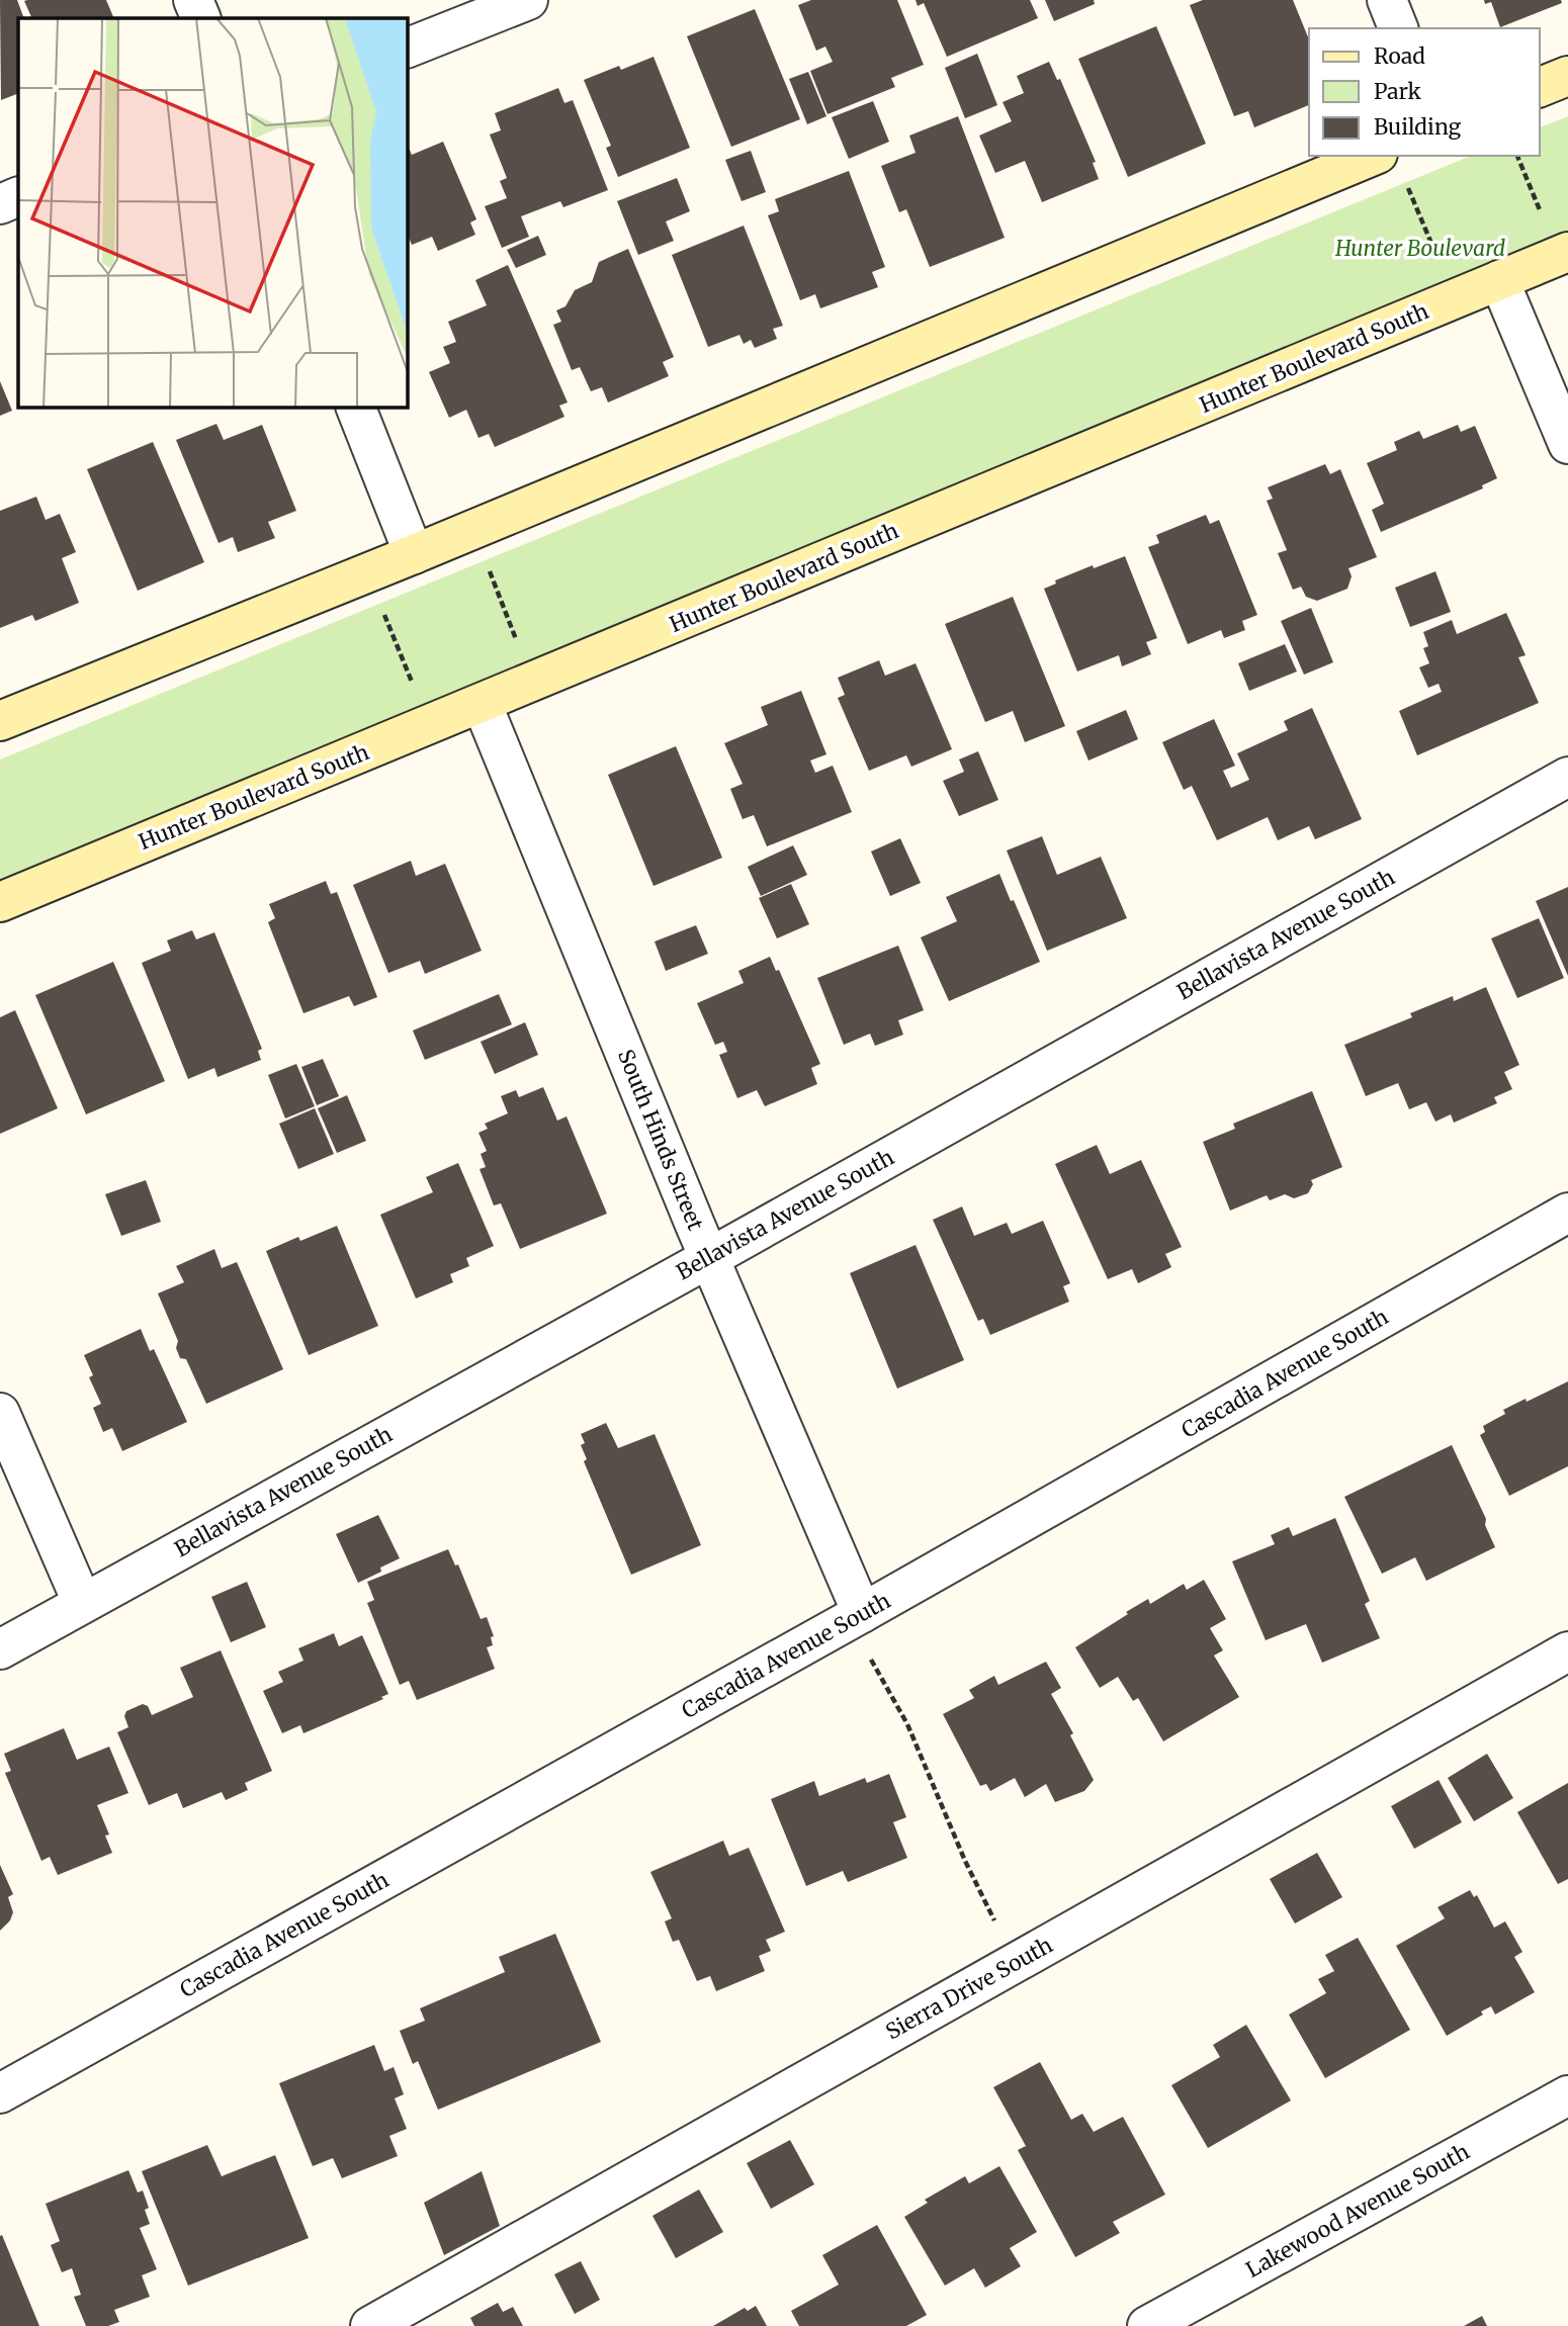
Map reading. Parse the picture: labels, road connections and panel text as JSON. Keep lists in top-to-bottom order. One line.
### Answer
{"streets":{"street":["Hunter Boulevard South","Bellavista Avenue South","South Hinds Street","Cascadia Avenue South","Sierra Drive South","Lakewood Avenue South"]},"crossings":[["Hunter Boulevard South","South Hinds Street"],["Bellavista Avenue South","South Hinds Street"],["South Hinds Street","Cascadia Avenue South"]],"parks":["Hunter Boulevard"],"legend":["Road","Park","Building"]}
